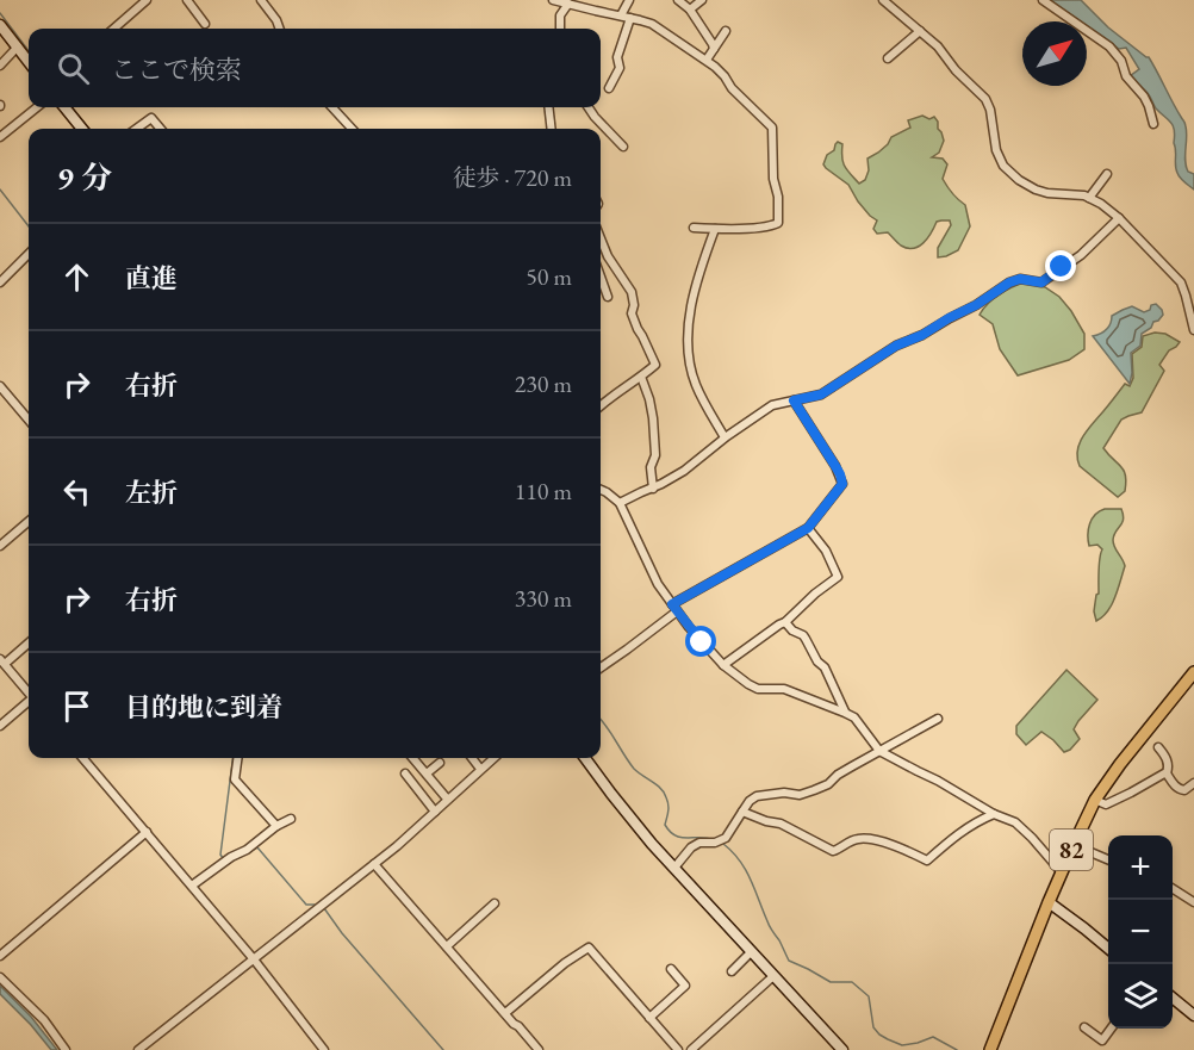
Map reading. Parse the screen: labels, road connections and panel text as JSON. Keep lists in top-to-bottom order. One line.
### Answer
{"streets":{"main road":["82"]},"north":"top right","page":{"search":"ここで検索","heading":["9 分","徒歩 · 720 m"],"list":[["直進","50 m"],["右折","230 m"],["左折","110 m"],["右折","330 m"],"目的地に到着"],"map_buttons":["+","−"]}}
